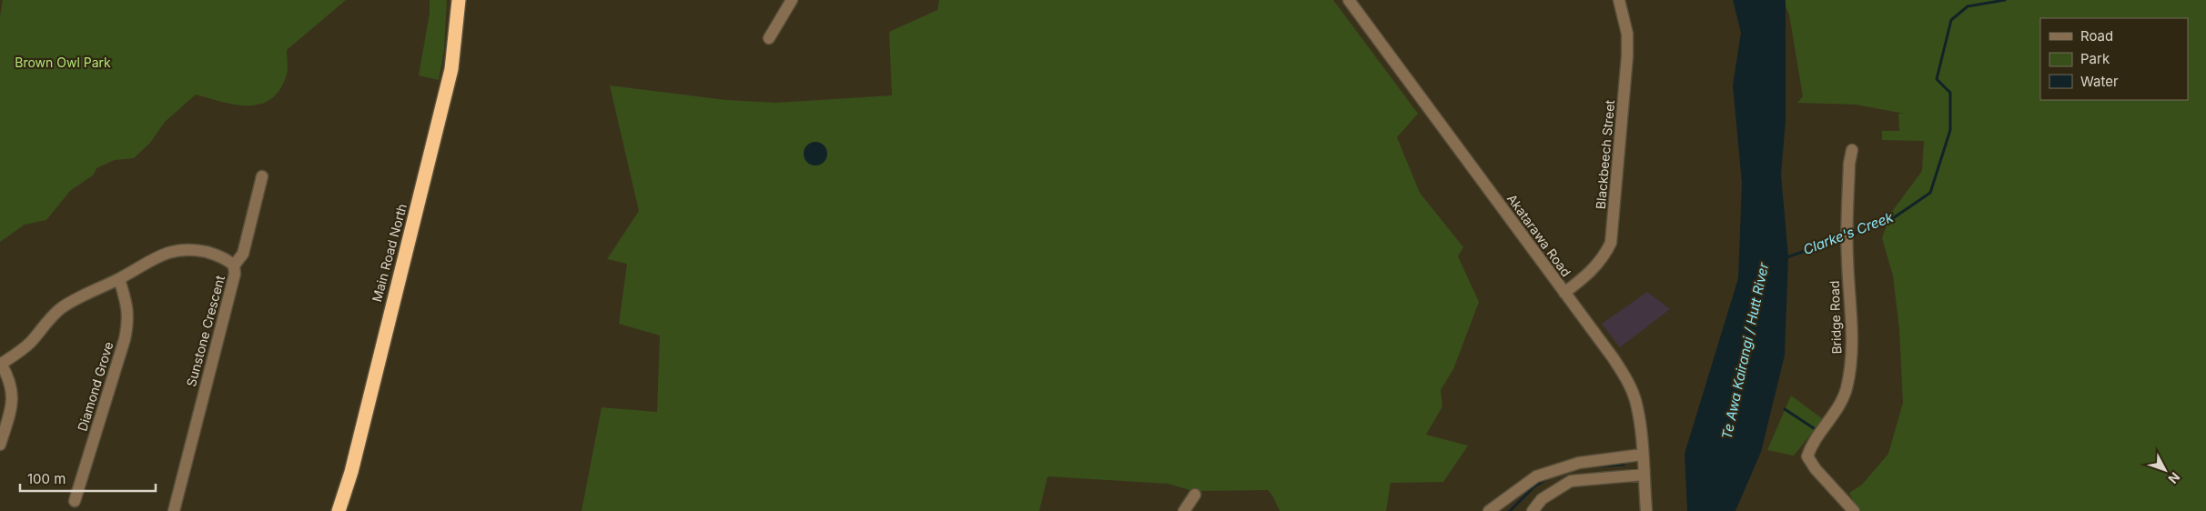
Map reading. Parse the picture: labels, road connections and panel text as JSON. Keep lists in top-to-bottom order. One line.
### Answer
{"streets":{"highway":["Main Road North"],"street":["Blackbeech Street","Akatarawa Road","Bridge Road","Sunstone Crescent","Diamond Grove"]},"crossings":[["Blackbeech Street","Akatarawa Road"],["Sunstone Crescent","Diamond Grove"]],"water":["Clarke's Creek","Te Awa Kairangi / Hutt River"],"parks":["Brown Owl Park"],"legend":["Road","Park","Water"],"scale_bar":"100 m","north":"bottom right"}
